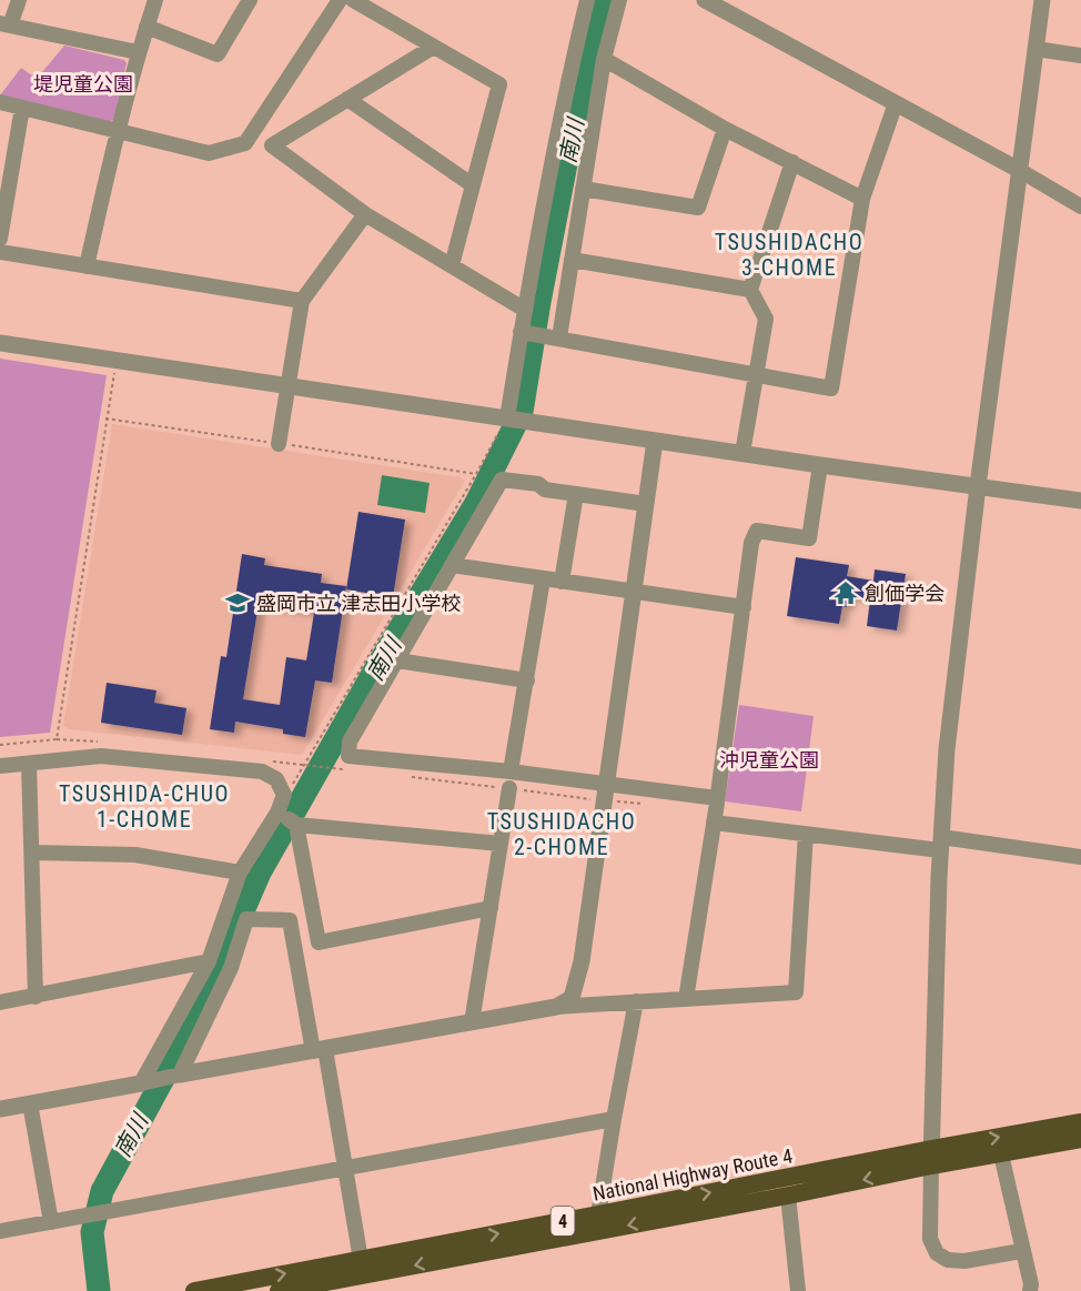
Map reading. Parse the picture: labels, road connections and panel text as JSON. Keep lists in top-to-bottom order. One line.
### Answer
{"streets":{"highway":["National Highway Route 4","4"]},"districts":["TSUSHIDACHO 3-CHOME","TSUSHIDA-CHUO 1-CHOME","TSUSHIDACHO 2-CHOME"],"water":["南川"],"parks":["堤児童公園","沖児童公園"],"places":{"temple":["創価学会"],"school or university":["盛岡市立 津志田小学校"]}}
